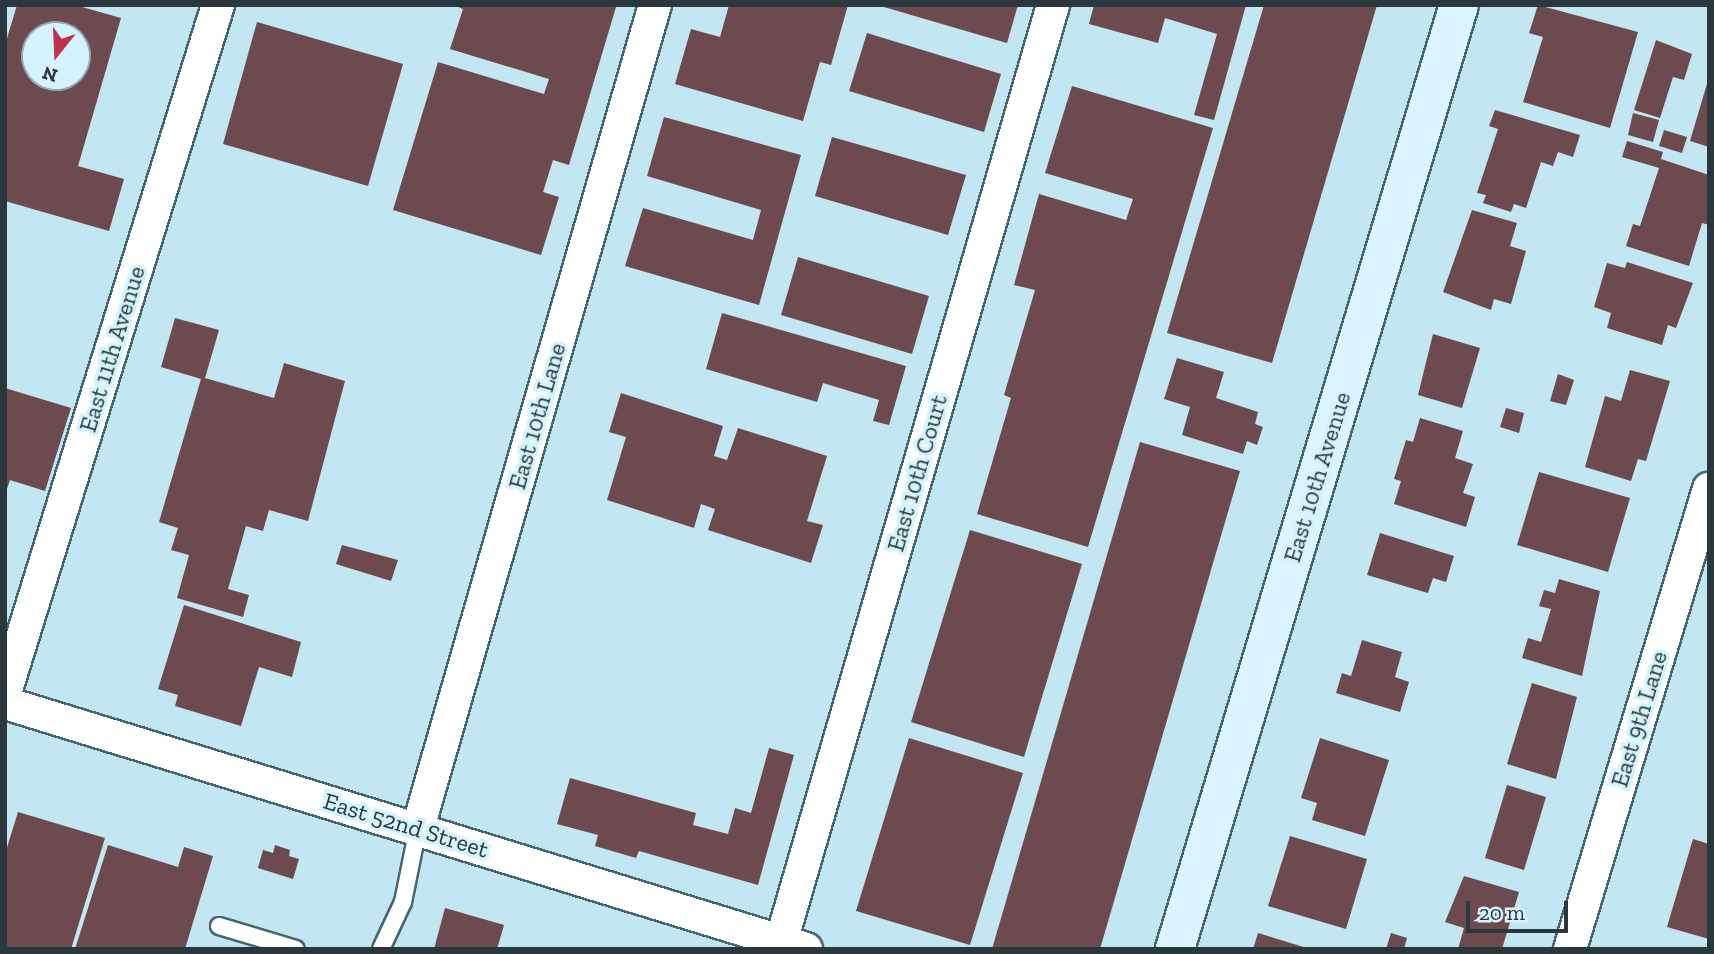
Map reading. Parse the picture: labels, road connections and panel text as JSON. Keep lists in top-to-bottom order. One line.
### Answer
{"streets":{"street":["East 11th Avenue","East 10th Lane","East 10th Court","East 10th Avenue","East 9th Lane","East 52nd Street"]},"crossings":[["East 10th Lane","East 52nd Street"],["East 10th Court","East 52nd Street"]],"scale_bar":"20 m","north":"bottom"}
